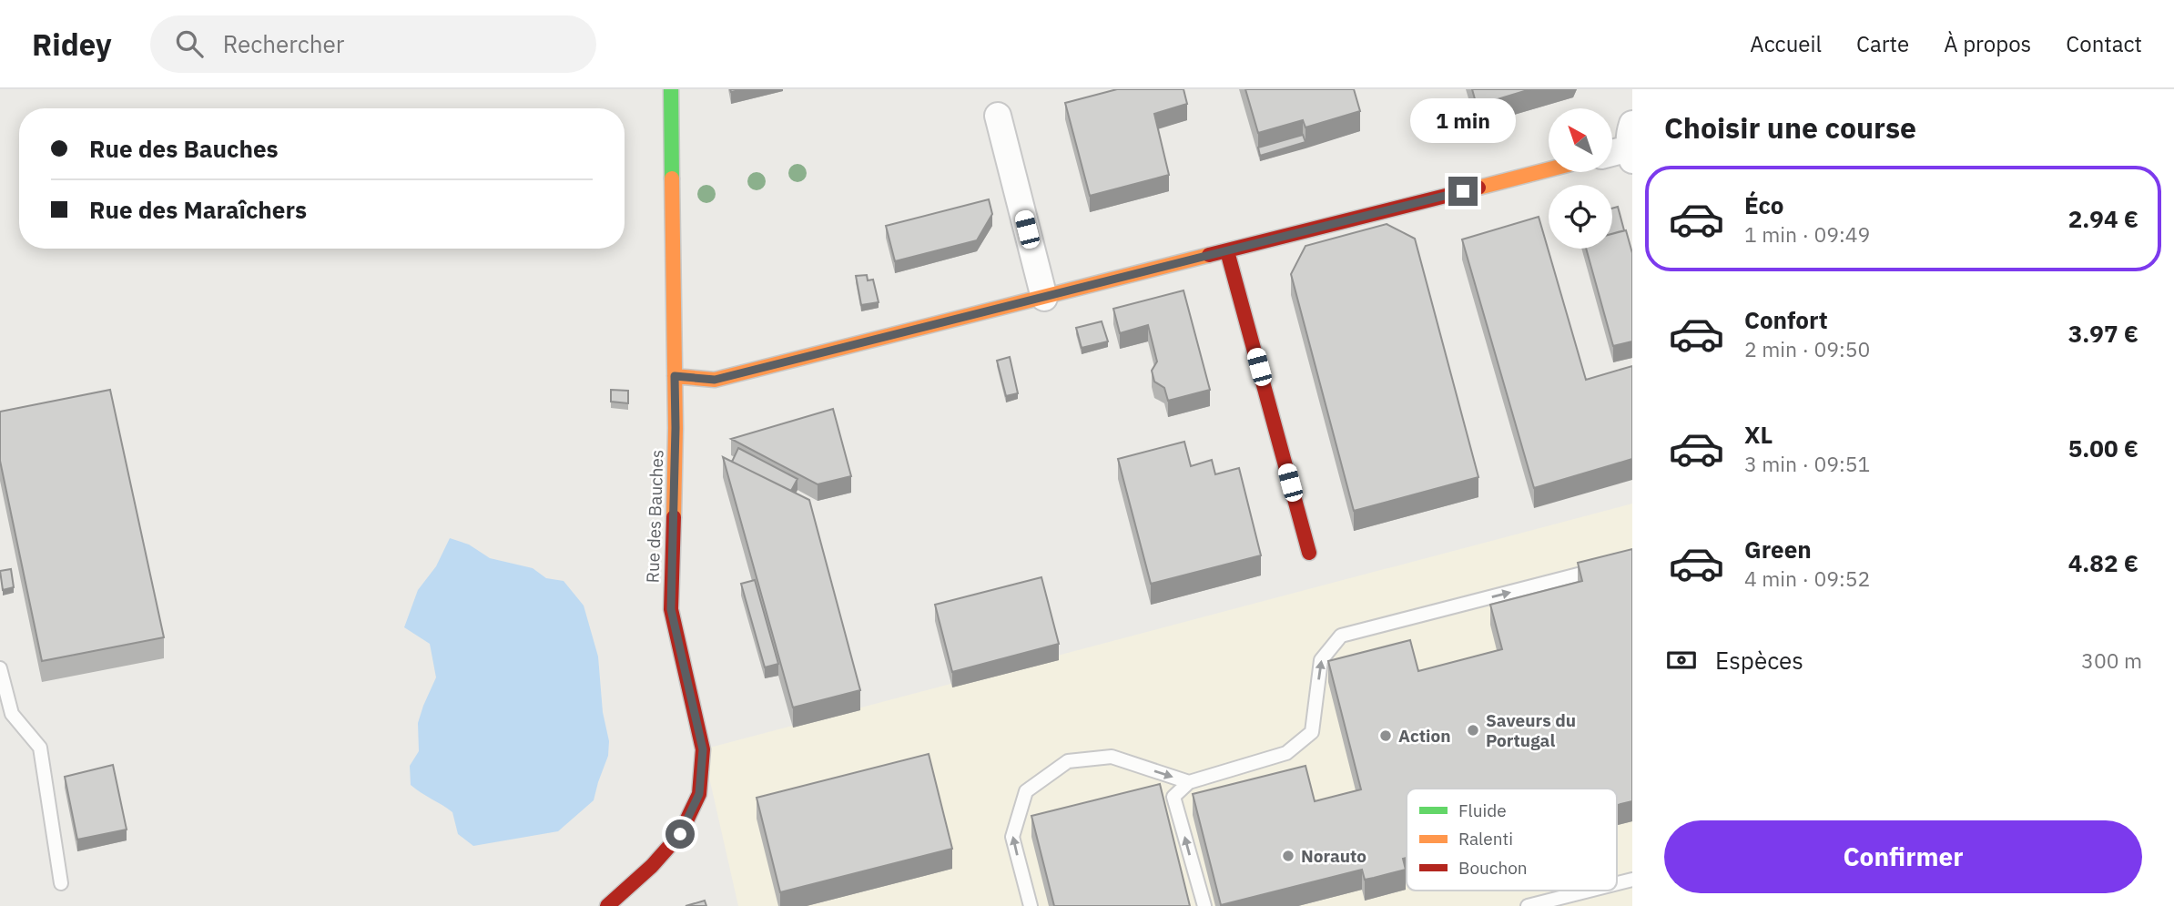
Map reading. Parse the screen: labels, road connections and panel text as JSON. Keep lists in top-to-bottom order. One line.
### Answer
{"streets":{"street":["Rue des Bauches"]},"places":["Saveurs du Portugal","Action","Norauto"],"legend":["Fluide","Ralenti","Bouchon"],"north":"top left","page":{"header":"Ridey","search":"Rechercher","nav":["Accueil","Carte","À propos","Contact"],"heading":"Choisir une course","bubble":"1 min","banner":["Rue des Bauches","Rue des Maraîchers"],"list":[{"name":"Éco","note":"1 min · 09:49","value":"2.94 €"},{"name":"Confort","note":"2 min · 09:50","value":"3.97 €"},{"name":"XL","note":"3 min · 09:51","value":"5.00 €"},{"name":"Green","note":"4 min · 09:52","value":"4.82 €"}],"pay":["Espèces","300 m"],"buttons":"Confirmer"}}
